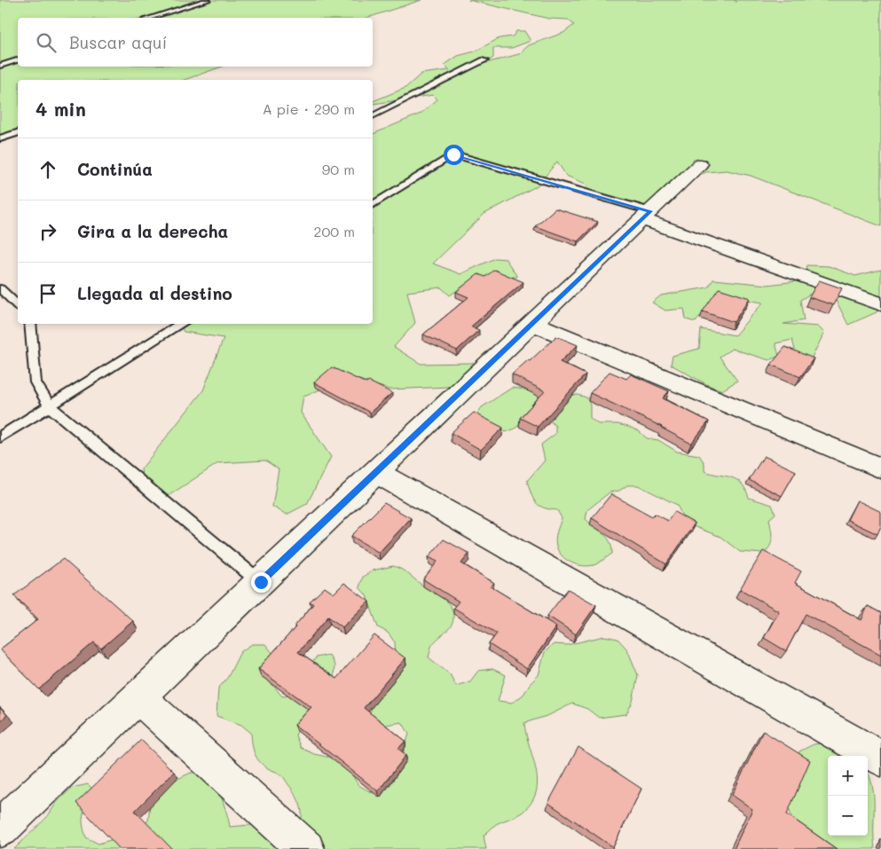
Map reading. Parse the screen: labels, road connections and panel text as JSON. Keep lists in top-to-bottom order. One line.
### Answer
{"page":{"search":"Buscar aquí","heading":["4 min","A pie · 290 m"],"list":[["Continúa","90 m"],["Gira a la derecha","200 m"],"Llegada al destino"],"map_buttons":["+","−"]}}
